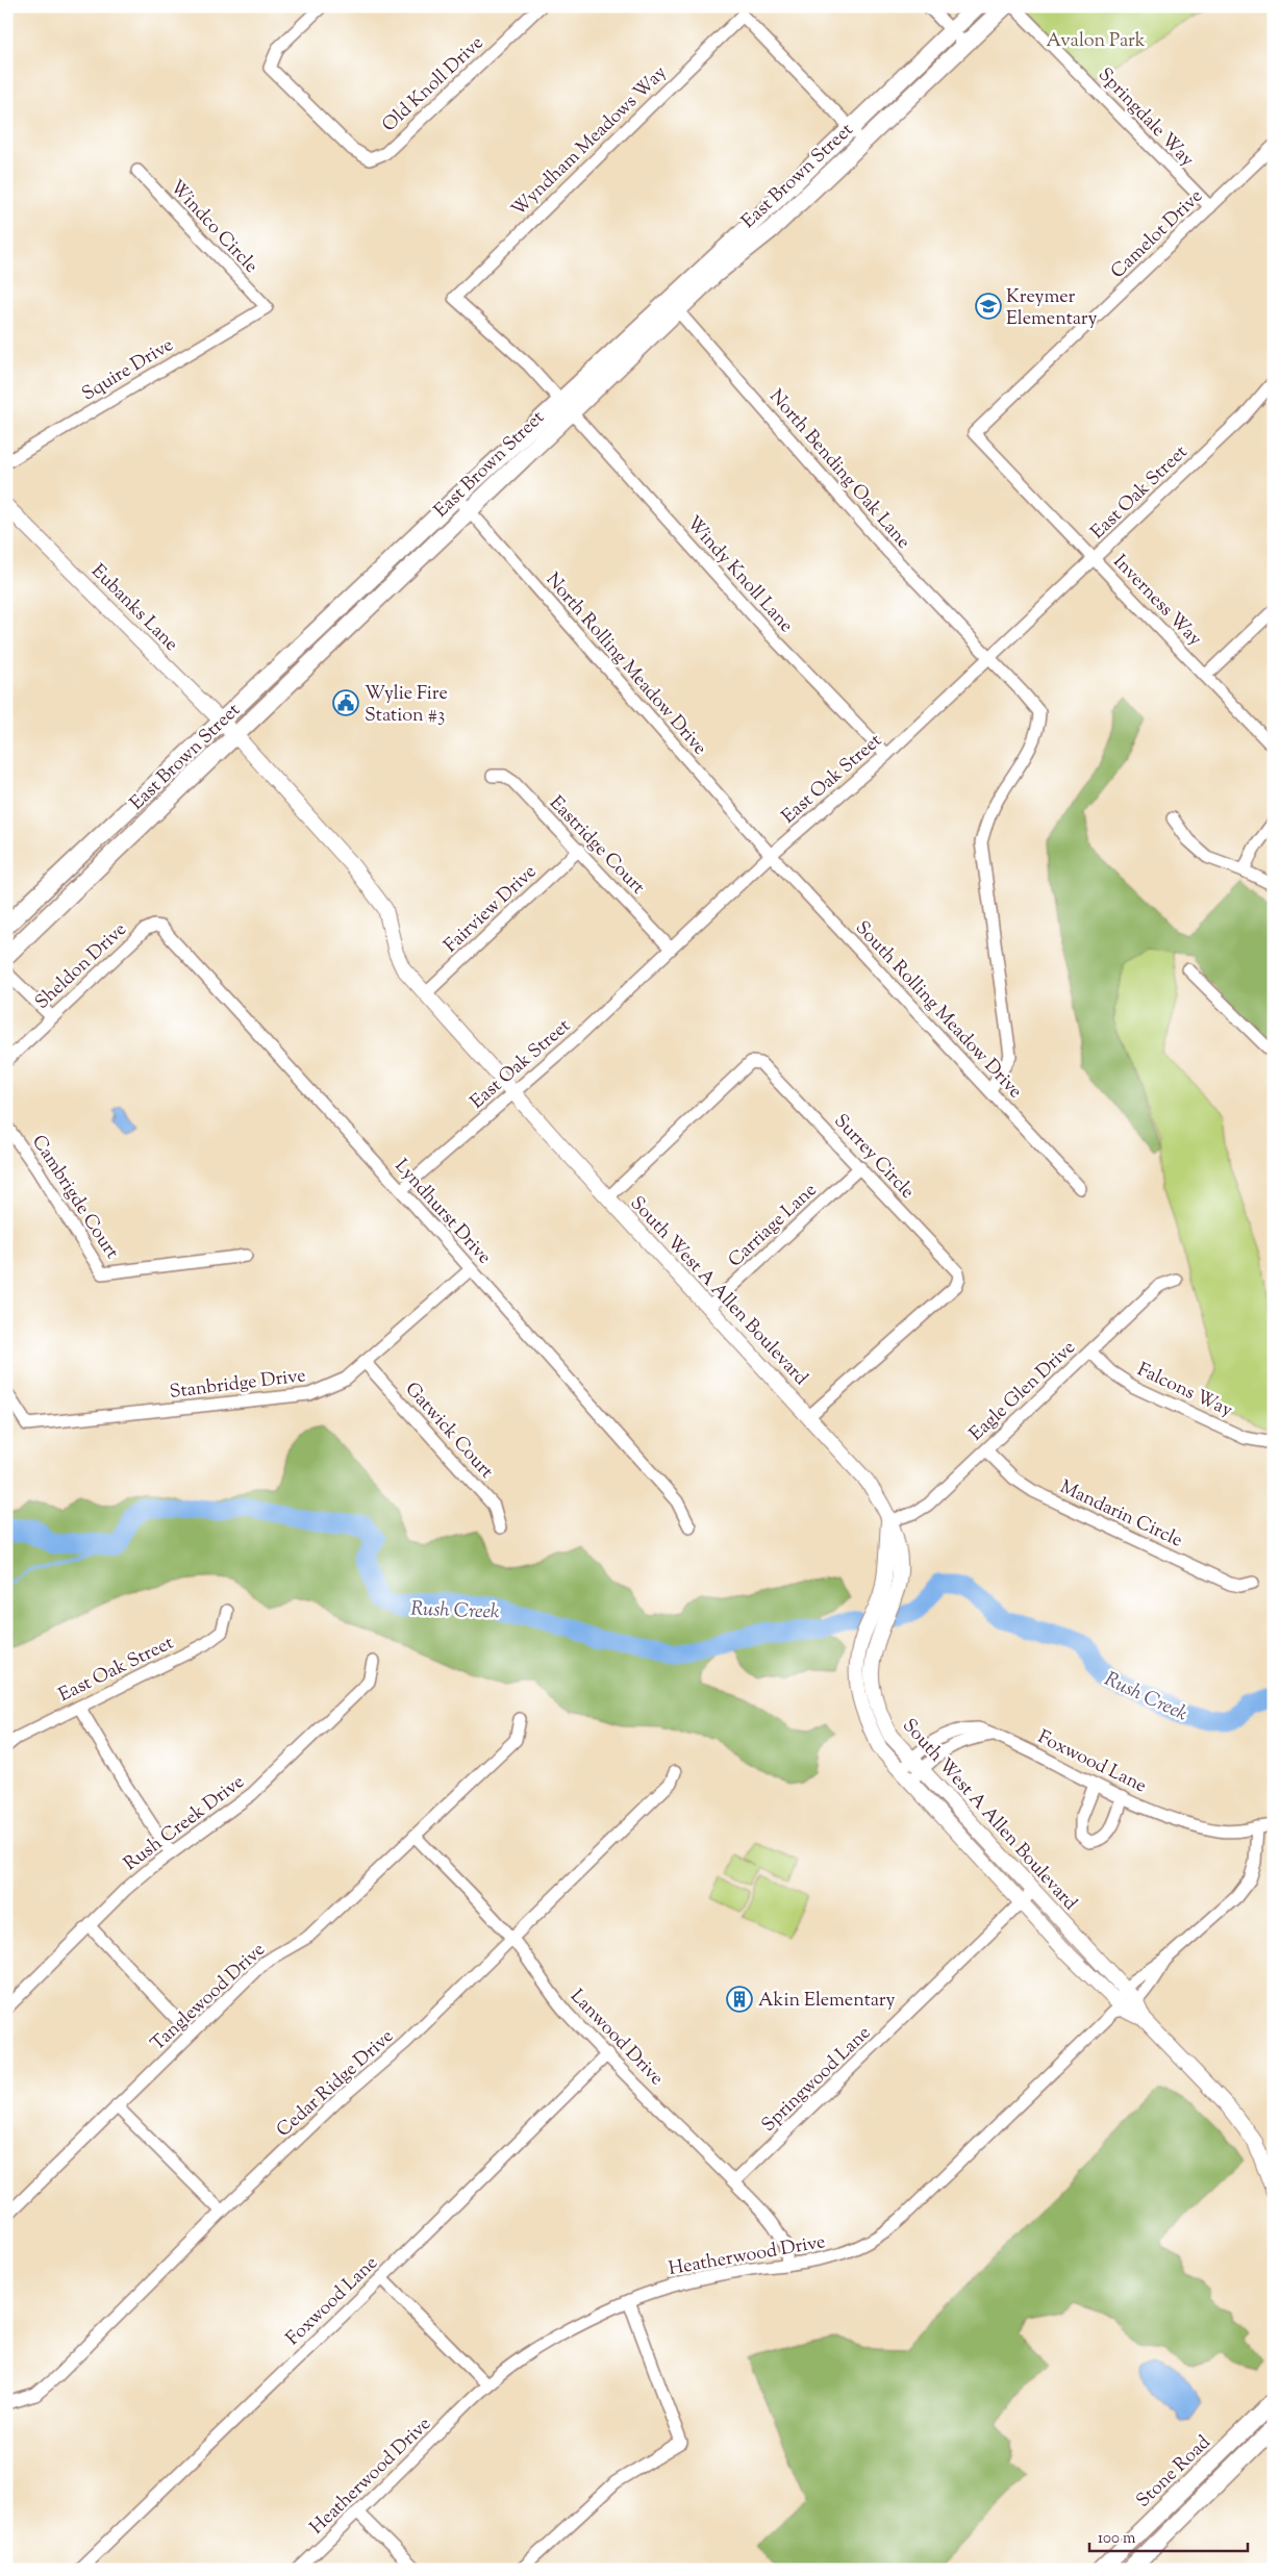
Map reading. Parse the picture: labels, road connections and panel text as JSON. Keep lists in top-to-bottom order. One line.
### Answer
{"streets":{"main road":["East Brown Street","Stone Road"],"street":["Old Knoll Drive","Springdale Way","Wyndham Meadows Way","Windco Circle","Camelot Drive","Squire Drive","North Bending Oak Lane","East Oak Street","Windy Knoll Lane","Inverness Way","Eubanks Lane","North Rolling Meadow Drive","Eastridge Court","Fairview Drive","Sheldon Drive","South Rolling Meadow Drive","Surrey Circle","Cambrigde Court","Lyndhurst Drive","Carriage Lane","South West A Allen Boulevard","Stanbridge Drive","Falcons Way","Eagle Glen Drive","Gatwick Court","Mandarin Circle","Foxwood Lane","Rush Creek Drive","Tanglewood Drive","Lanwood Drive","Springwood Lane","Cedar Ridge Drive","Heatherwood Drive"]},"crossings":[["Springdale Way","Camelot Drive"],["Wyndham Meadows Way","East Brown Street"],["Wyndham Meadows Way","Windy Knoll Lane"],["East Brown Street","North Bending Oak Lane"],["East Brown Street","Windy Knoll Lane"],["East Brown Street","Eubanks Lane"],["East Brown Street","North Rolling Meadow Drive"],["Windco Circle","Squire Drive"],["Camelot Drive","Inverness Way"],["North Bending Oak Lane","East Oak Street"],["North Bending Oak Lane","South Rolling Meadow Drive"],["East Oak Street","Windy Knoll Lane"],["East Oak Street","Inverness Way"],["East Oak Street","North Rolling Meadow Drive"],["East Oak Street","Eastridge Court"],["East Oak Street","South Rolling Meadow Drive"],["East Oak Street","Lyndhurst Drive"],["East Oak Street","South West A Allen Boulevard"],["Eubanks Lane","Fairview Drive"],["Eubanks Lane","South West A Allen Boulevard"],["North Rolling Meadow Drive","South Rolling Meadow Drive"],["Eastridge Court","Fairview Drive"],["Fairview Drive","South West A Allen Boulevard"],["Sheldon Drive","Lyndhurst Drive"],["Surrey Circle","Carriage Lane"],["Surrey Circle","South West A Allen Boulevard"],["Lyndhurst Drive","Stanbridge Drive"],["Carriage Lane","South West A Allen Boulevard"],["South West A Allen Boulevard","Eagle Glen Drive"],["South West A Allen Boulevard","Foxwood Lane"],["South West A Allen Boulevard","Springwood Lane"],["South West A Allen Boulevard","Heatherwood Drive"],["Stanbridge Drive","Gatwick Court"],["Falcons Way","Eagle Glen Drive"],["Eagle Glen Drive","Mandarin Circle"],["Foxwood Lane","Lanwood Drive"],["Foxwood Lane","Heatherwood Drive"],["Tanglewood Drive","Lanwood Drive"],["Lanwood Drive","Springwood Lane"],["Lanwood Drive","Cedar Ridge Drive"],["Lanwood Drive","Heatherwood Drive"]],"water":["Rush Creek"],"parks":["Avalon Park"],"places":{"school or university":["Kreymer Elementary"],"public building":["Wylie Fire Station #3"],"building":["Akin Elementary"]},"scale_bar":"100 m"}
